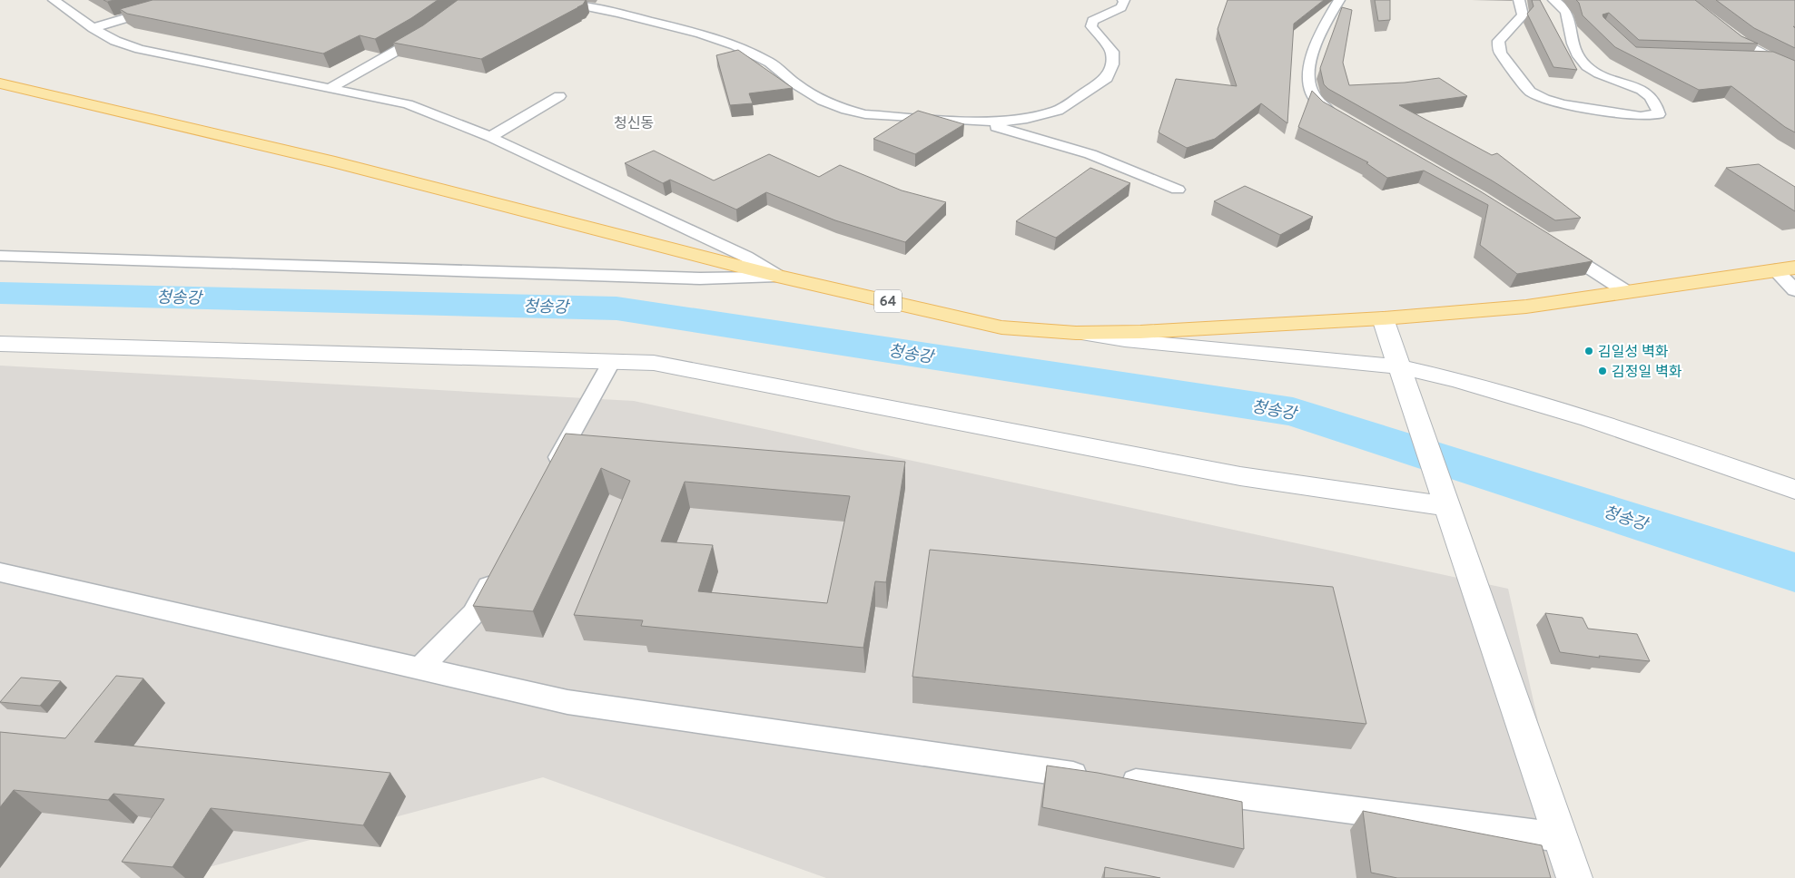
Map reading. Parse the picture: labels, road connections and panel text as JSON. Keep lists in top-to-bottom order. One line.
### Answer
{"streets":{"main road":["64"]},"districts":["청신동"],"water":["청송강"],"places":["김일성 벽화","김정일 벽화"]}
